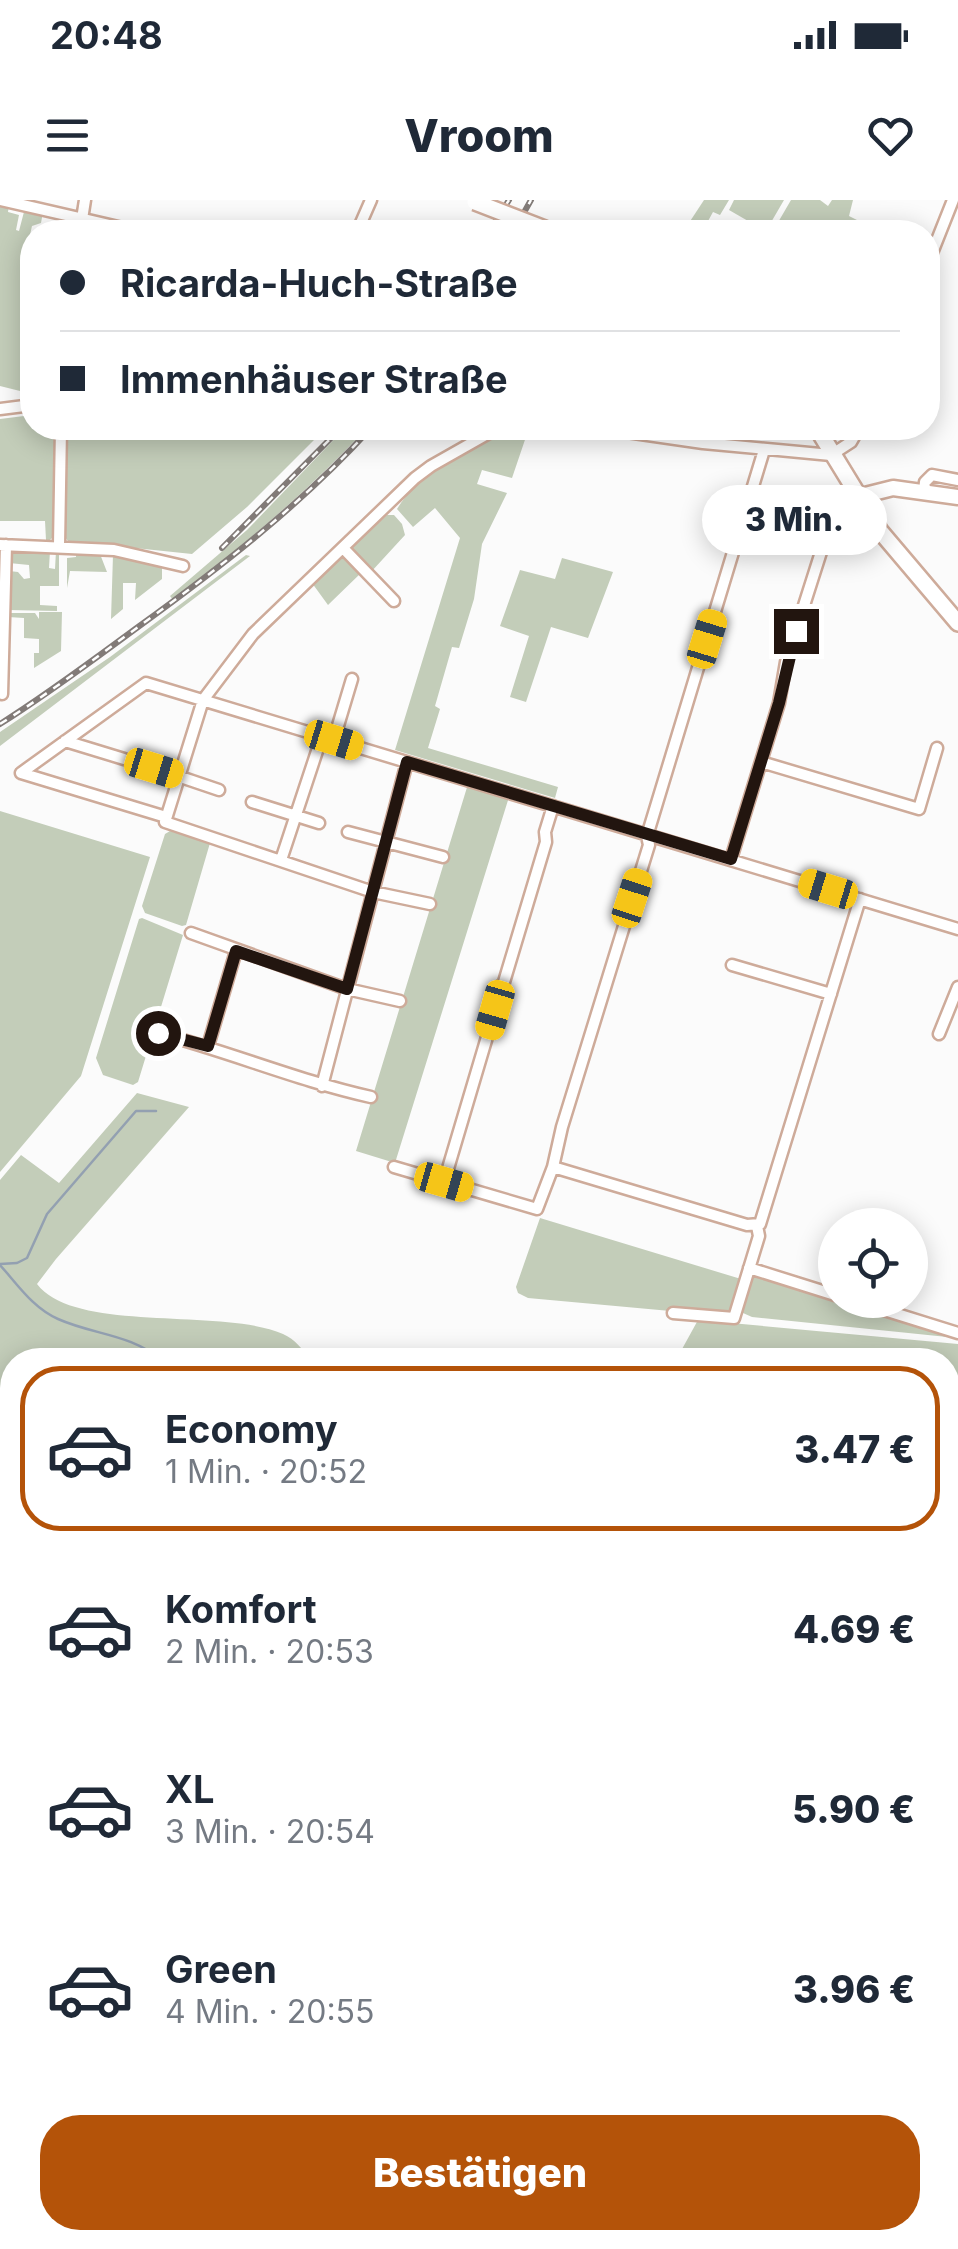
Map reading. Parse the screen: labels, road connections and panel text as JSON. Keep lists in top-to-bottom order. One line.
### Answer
{"page":{"status":"20:48","header":"Vroom","banner":["Ricarda-Huch-Straße","Immenhäuser Straße"],"bubble":"3 Min.","list":[{"name":"Economy","note":"1 Min. · 20:52","value":"3.47 €"},{"name":"Komfort","note":"2 Min. · 20:53","value":"4.69 €"},{"name":"XL","note":"3 Min. · 20:54","value":"5.90 €"},{"name":"Green","note":"4 Min. · 20:55","value":"3.96 €"}],"buttons":"Bestätigen"}}
